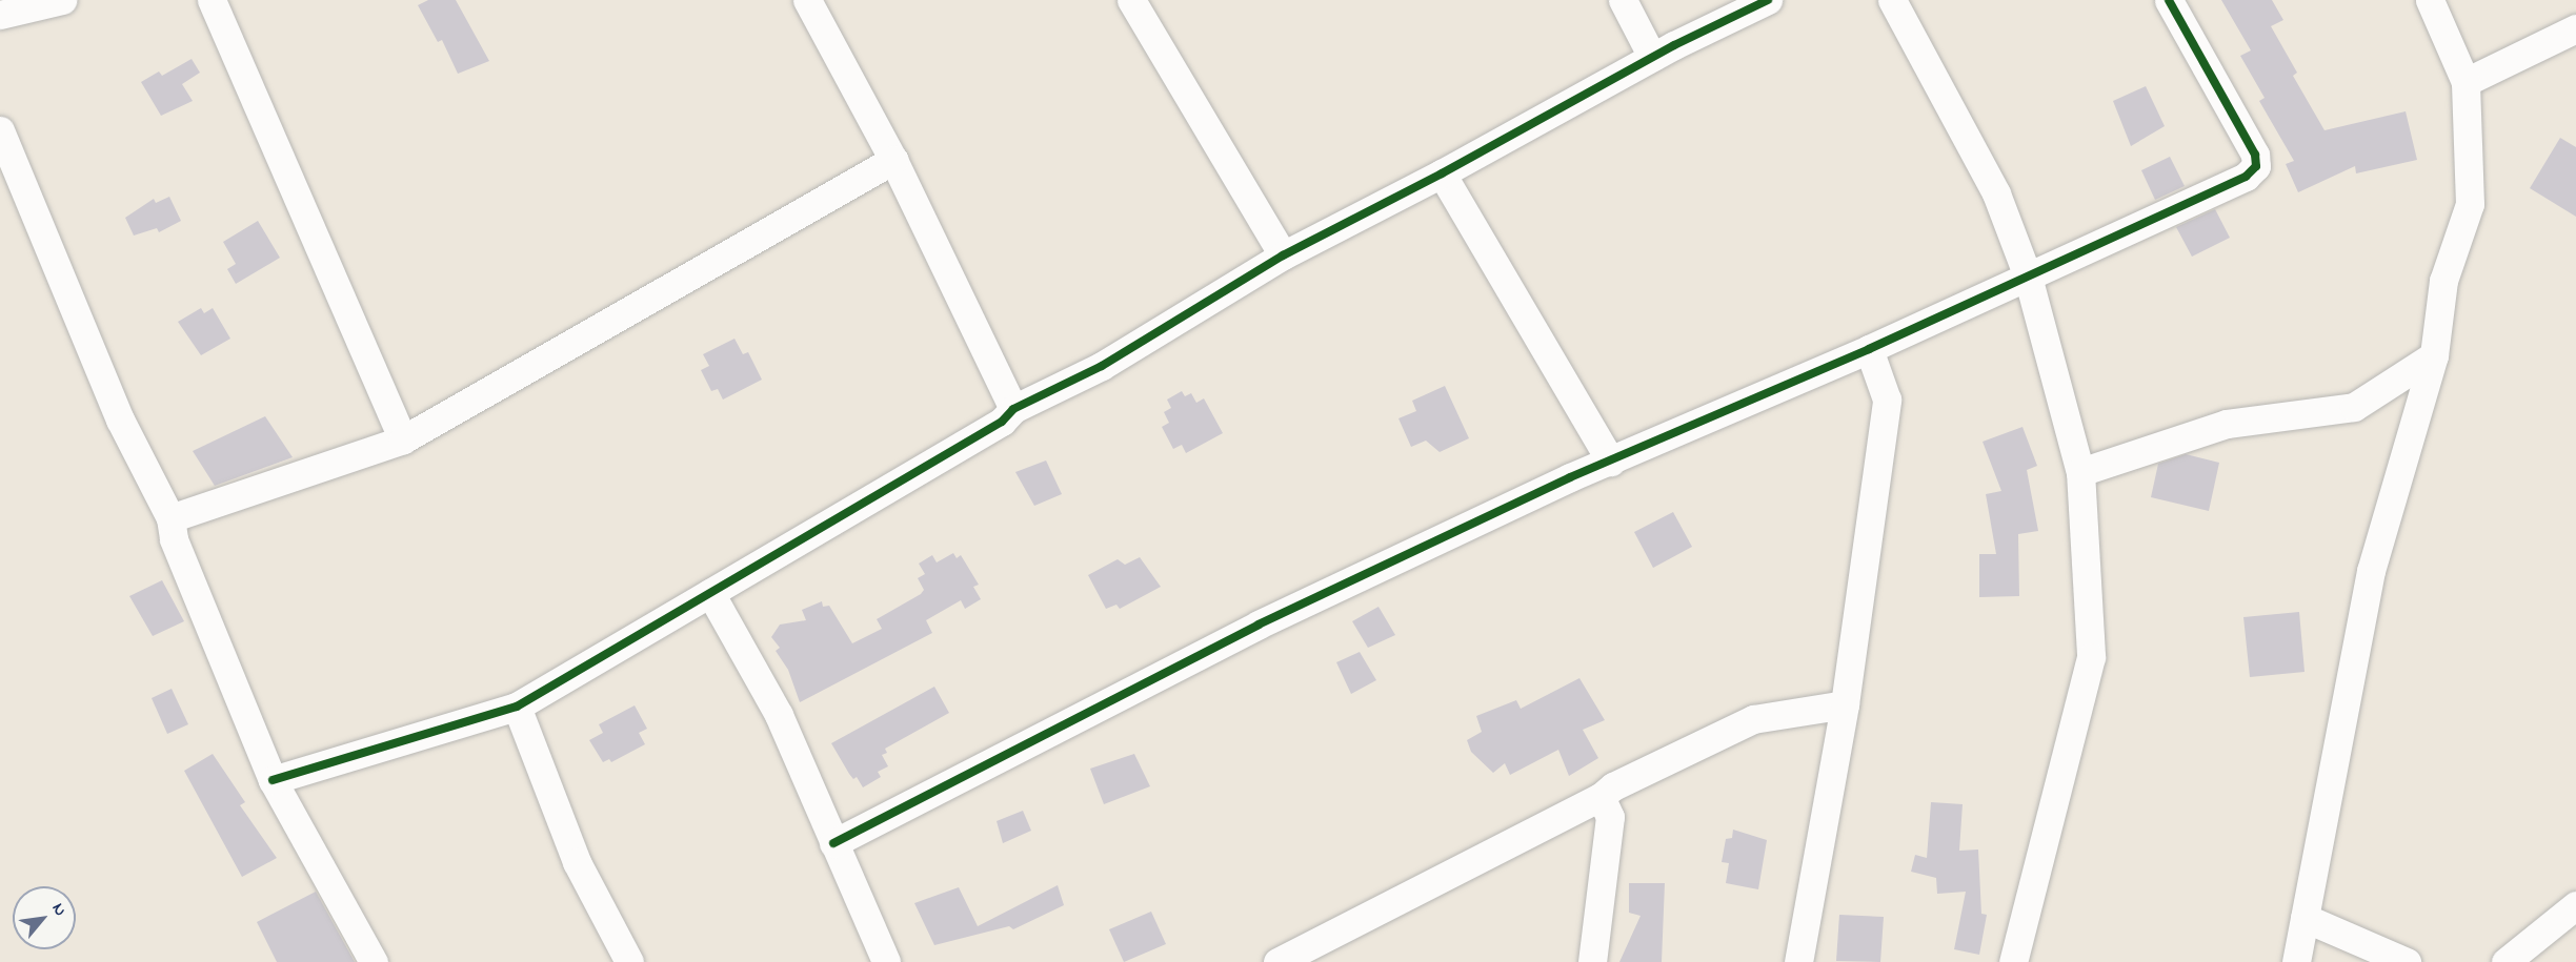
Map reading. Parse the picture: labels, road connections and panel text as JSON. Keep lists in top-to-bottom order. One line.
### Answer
{"north":"top right"}
